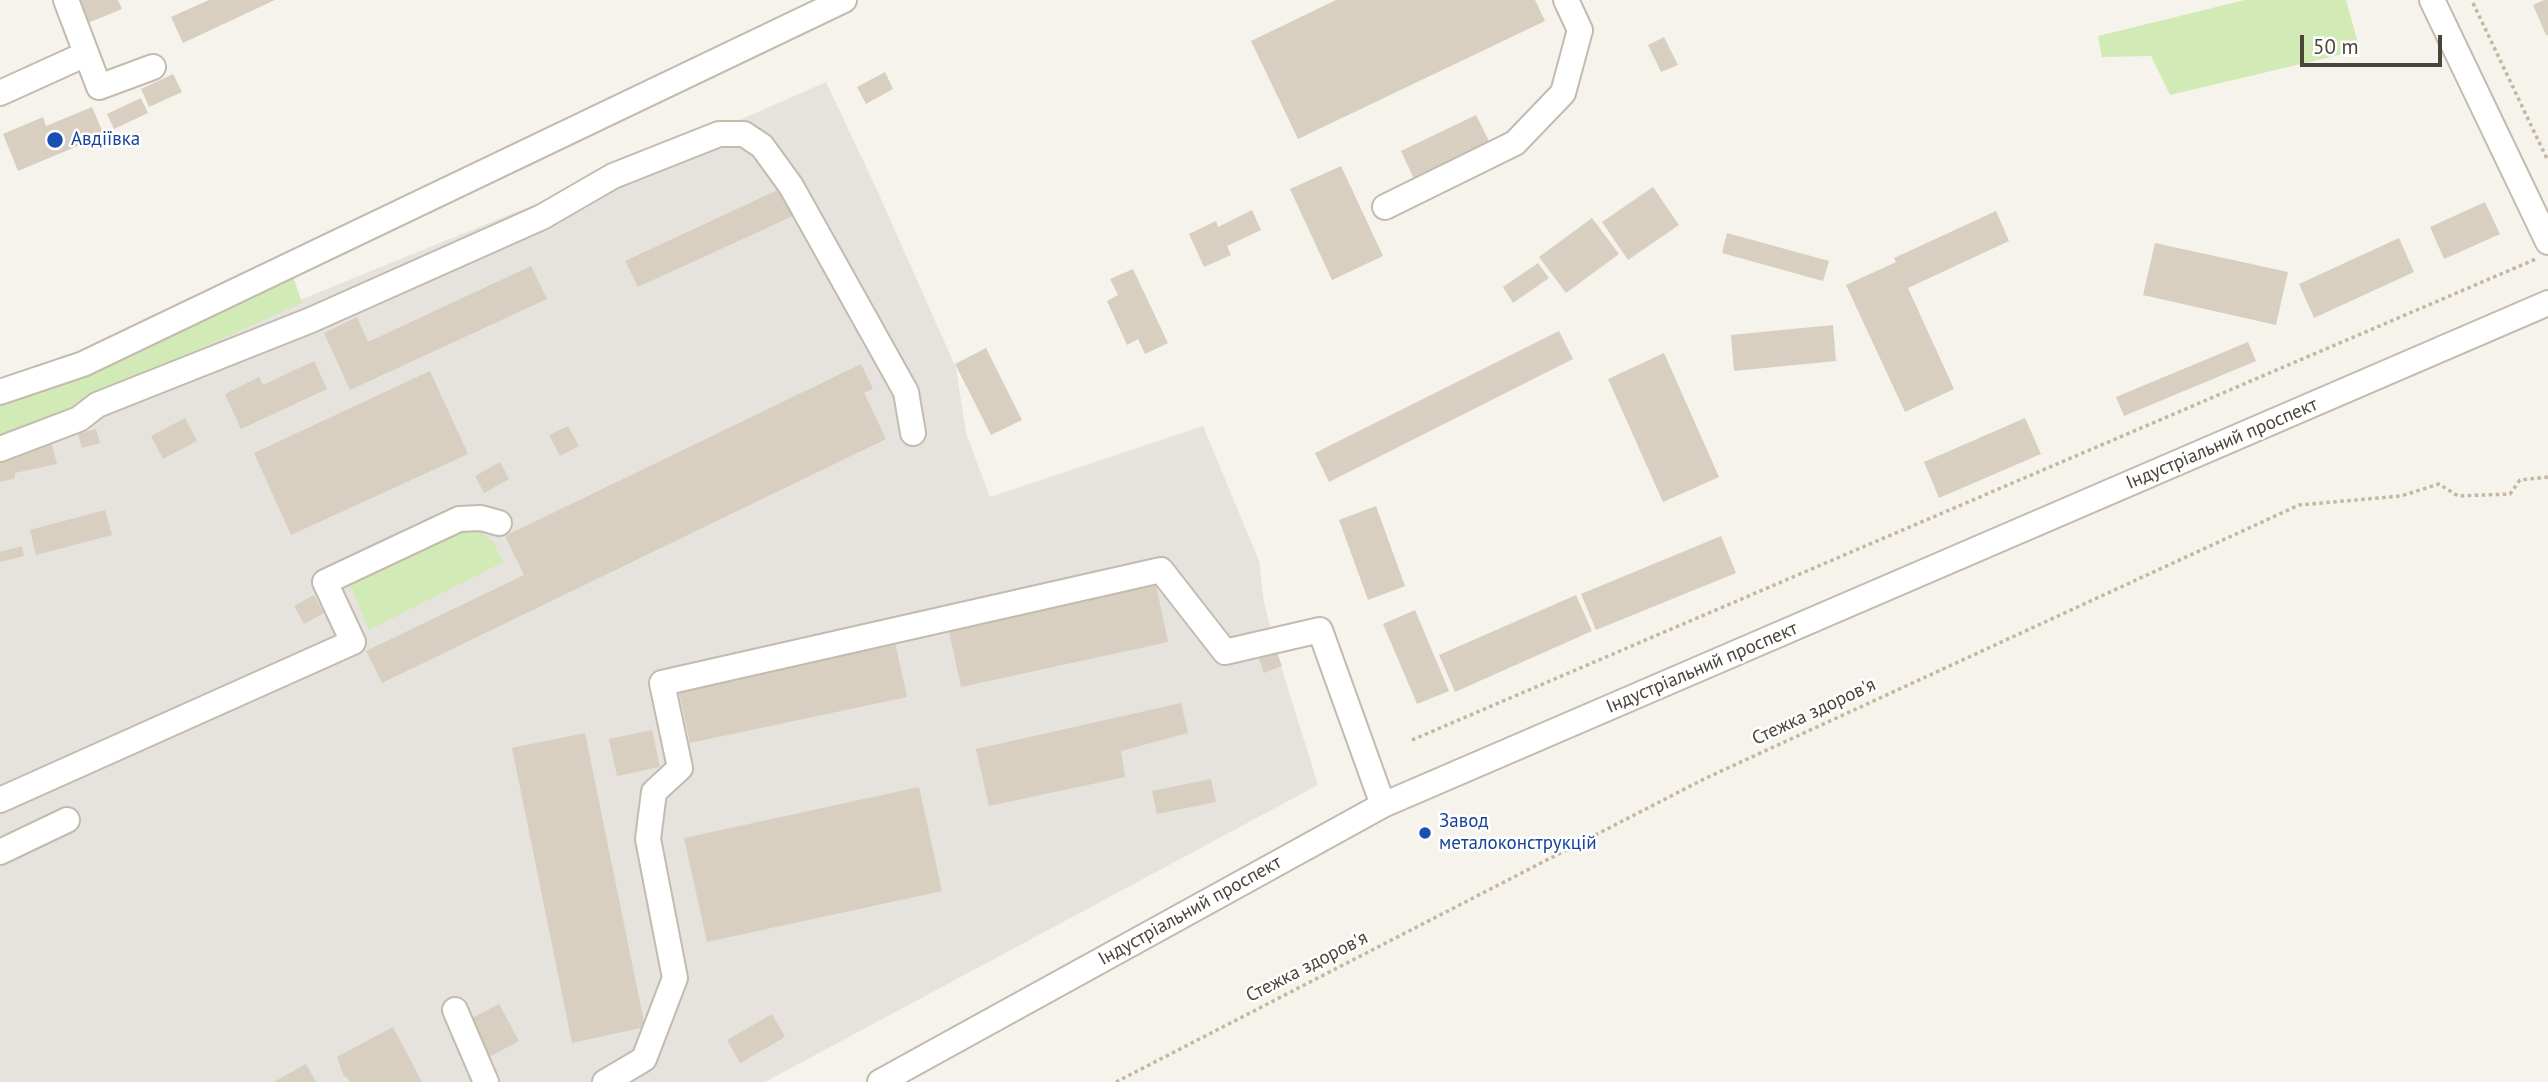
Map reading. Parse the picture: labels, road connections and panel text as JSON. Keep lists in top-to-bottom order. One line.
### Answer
{"streets":{"street":["Індустріальний проспект"],"path":["Стежка здоров'я"]},"places":["Авдіївка","Завод металоконструкцій"],"scale_bar":"50 m"}
